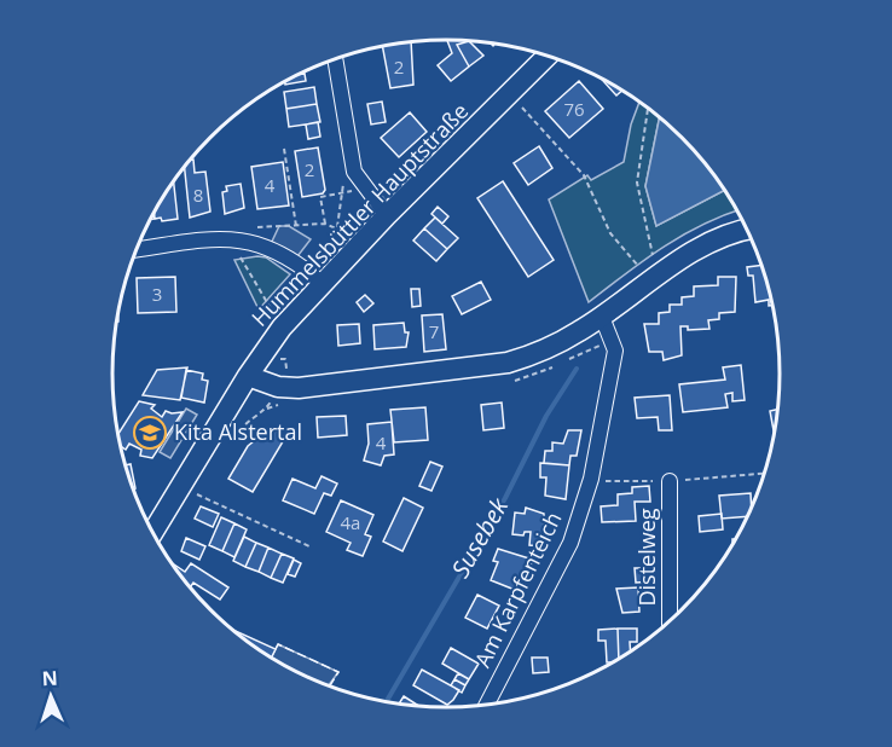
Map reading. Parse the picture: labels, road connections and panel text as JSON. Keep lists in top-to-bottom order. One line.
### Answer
{"streets":{"main road":["Hummelsbüttler Hauptstraße"],"street":["Distelweg","Am Karpfenteich"]},"water":["Susebek"],"places":{"school or university":["Kita Alstertal"]},"house_numbers":["2","76","2","4","8","3","7","4","4a"],"north":"top"}
